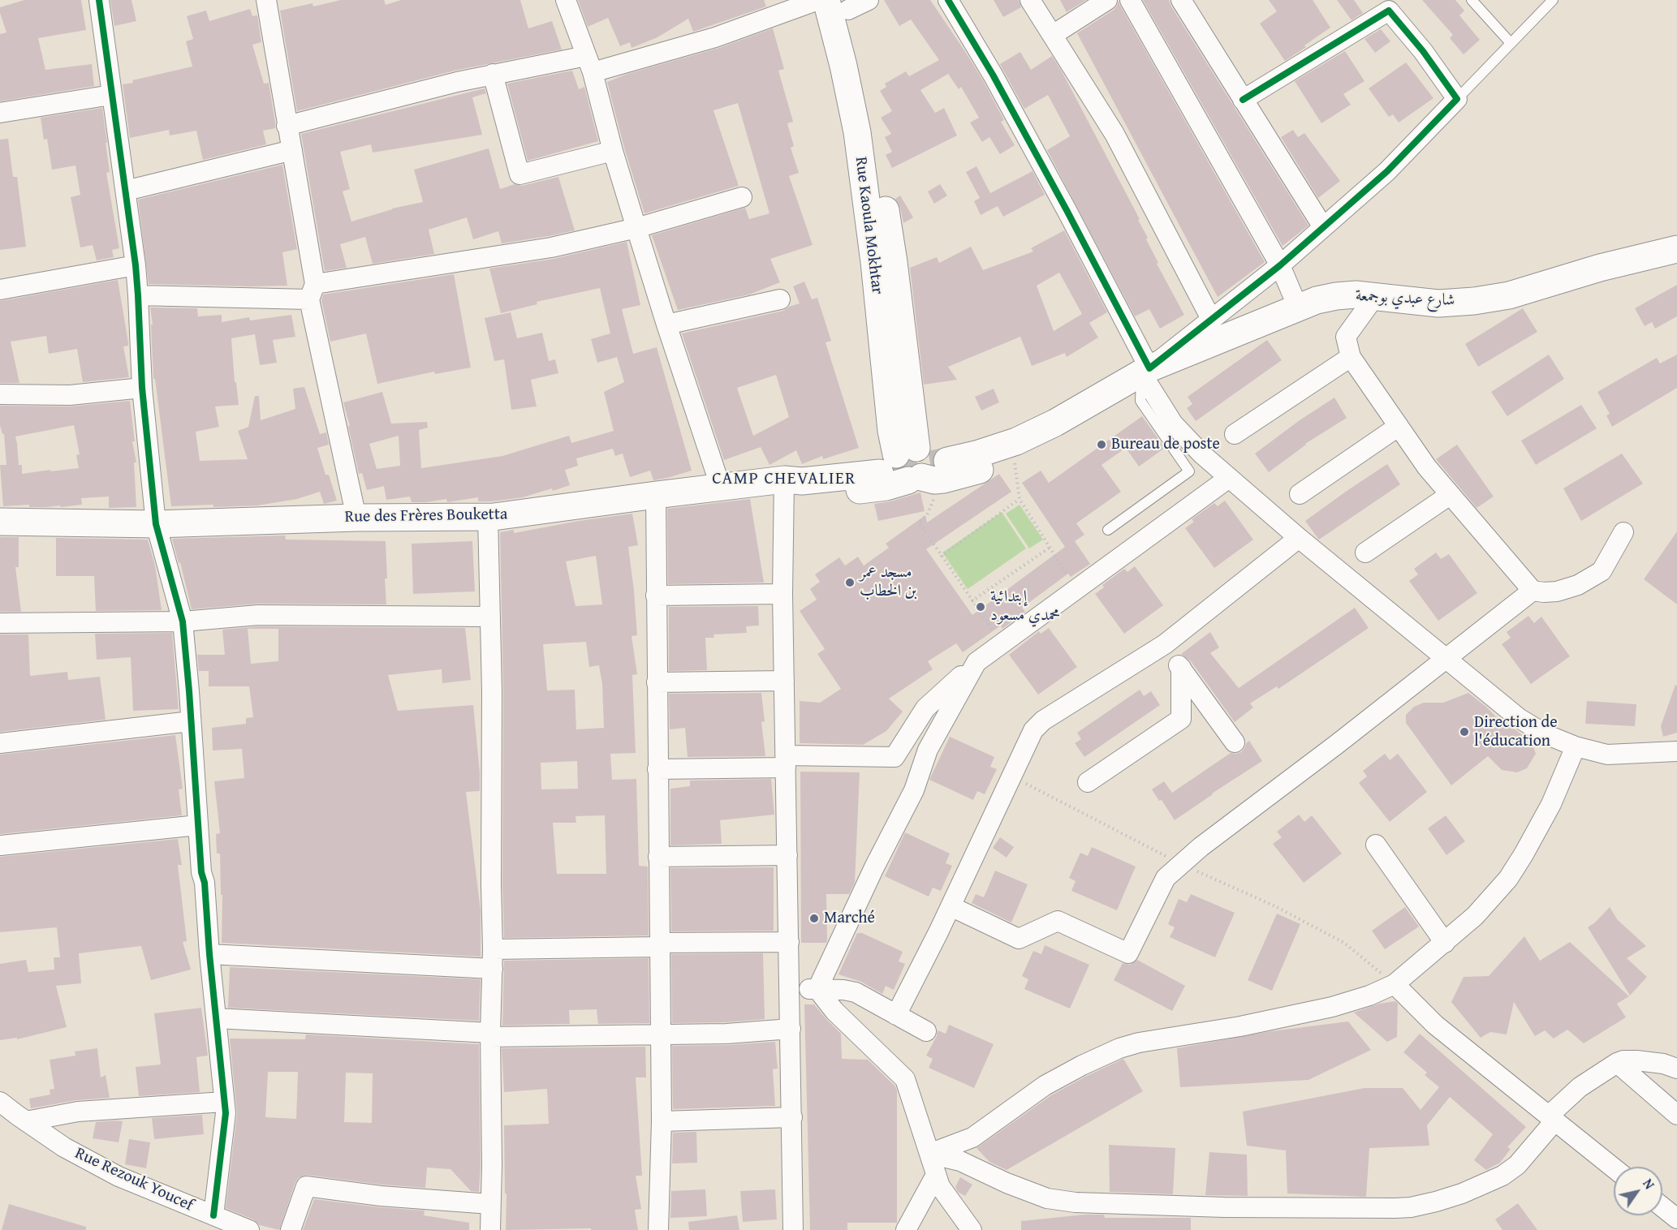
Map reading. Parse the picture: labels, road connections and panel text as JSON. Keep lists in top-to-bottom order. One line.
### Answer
{"streets":{"main road":["Rue Kaoula Mokhtar","شارع عبدي بوجمعة","Rue des Frères Bouketta"],"street":["Rue Rezouk Youcef"]},"crossings":[["Rue Kaoula Mokhtar","Rue des Frères Bouketta"],["شارع عبدي بوجمعة","Rue des Frères Bouketta"]],"districts":["CAMP CHEVALIER"],"places":["Bureau de poste","مسجد عمر بن الخطاب","إبتدائية محمدي مسعود","Direction de l'éducation","Marché"],"north":"top right"}
